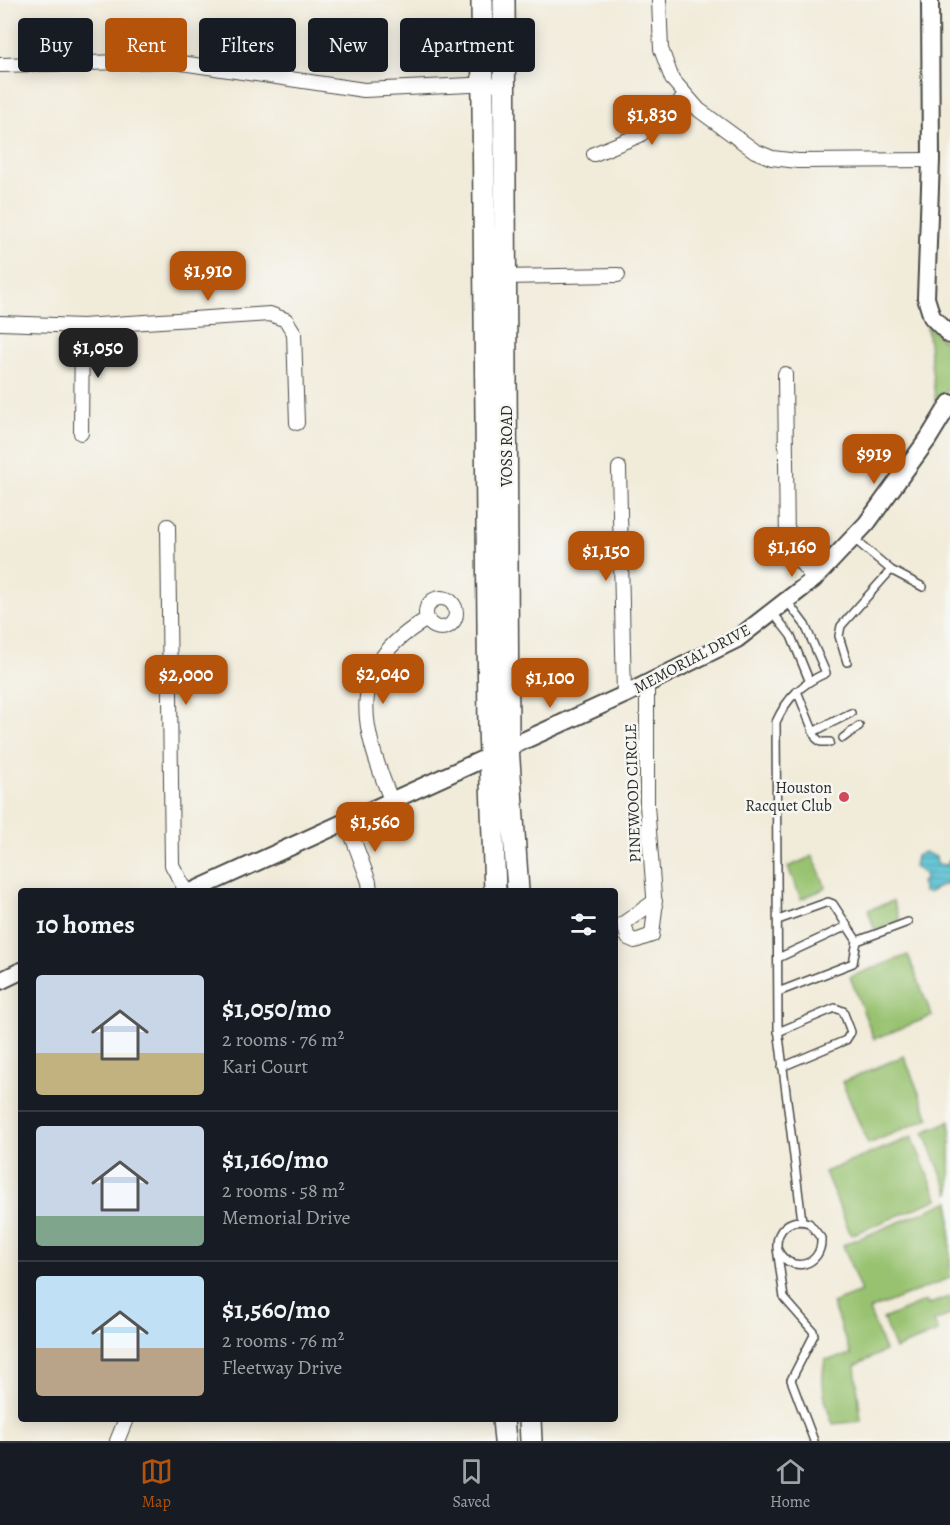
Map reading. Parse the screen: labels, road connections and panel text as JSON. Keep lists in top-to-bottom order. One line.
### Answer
{"streets":{"main road":["VOSS ROAD"],"street":["MEMORIAL DRIVE","PINEWOOD CIRCLE"]},"crossings":[["VOSS ROAD","MEMORIAL DRIVE"],["MEMORIAL DRIVE","PINEWOOD CIRCLE"]],"places":["Houston Racquet Club"],"page":{"chip":["Buy","Rent","Filters","New","Apartment"],"price":["$1,830","$1,910","$1,050","$919","$1,160","$1,150","$2,040","$2,000","$1,100","$1,560"],"heading":"10 homes","list":[{"name":"$1,050/mo","note":"2 rooms · 76 m² · Kari Court"},{"name":"$1,160/mo","note":"2 rooms · 58 m² · Memorial Drive"},{"name":"$1,560/mo","note":"2 rooms · 76 m² · Fleetway Drive"}],"tabs":["Map","Saved","Home"]}}
